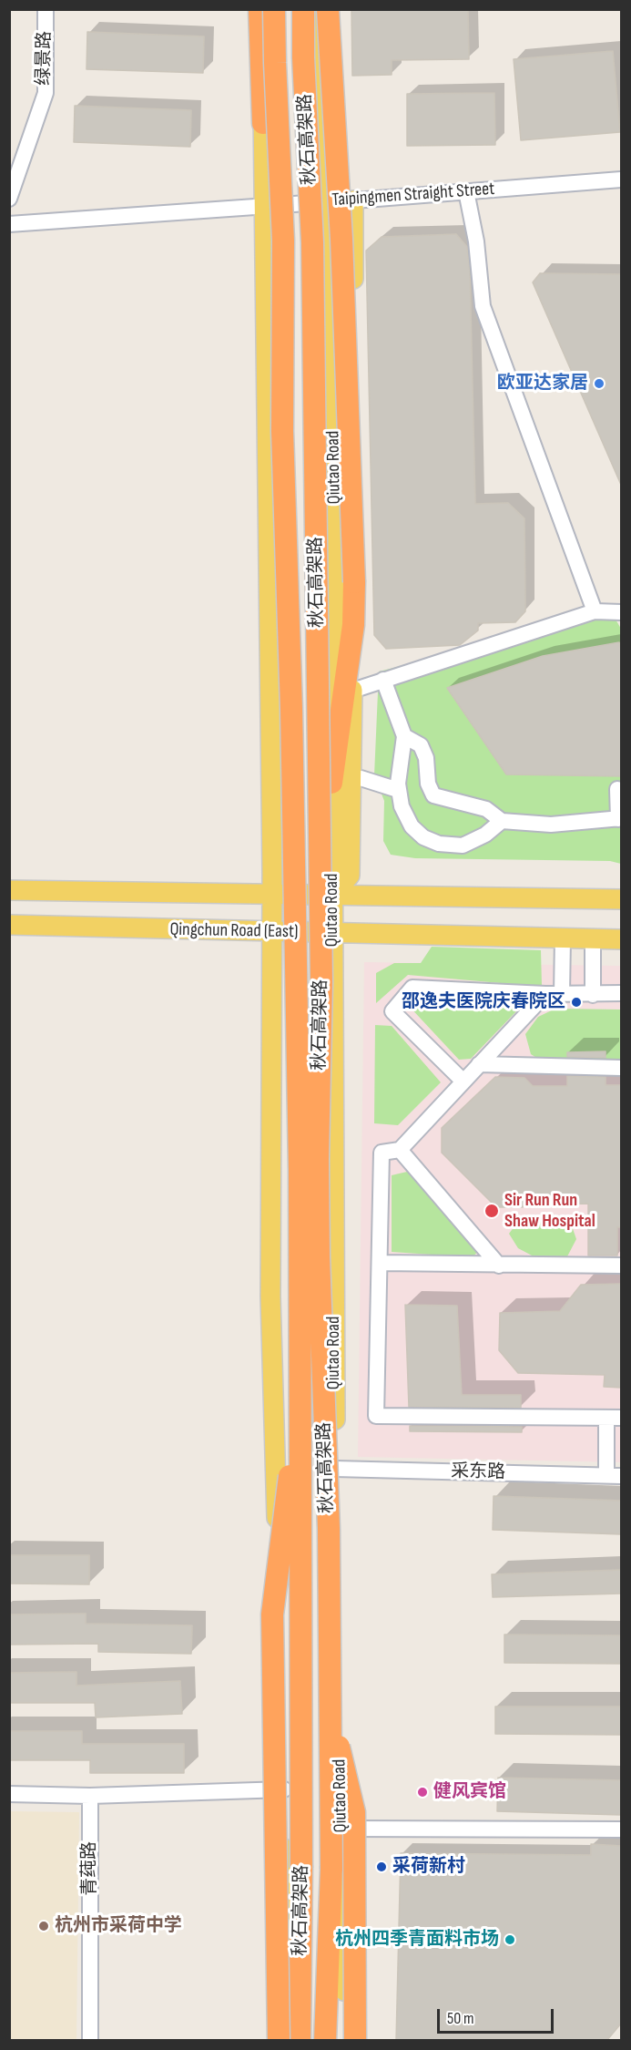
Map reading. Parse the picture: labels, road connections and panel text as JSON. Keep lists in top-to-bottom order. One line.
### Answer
{"streets":{"highway":["秋石高架路"],"main road":["Qiutao Road","Qingchun Road (East)"],"street":["绿景路","Taipingmen Straight Street","采东路","青莼路"]},"crossings":[["Taipingmen Straight Street","Qiutao Road"],["Qiutao Road","Qingchun Road (East)"],["Qiutao Road","采东路"]],"places":["欧亚达家居","邵逸夫医院庆春院区","Sir Run Run Shaw Hospital","健风宾馆","采荷新村","杭州市采荷中学","杭州四季青面料市场"],"scale_bar":"50 m"}
